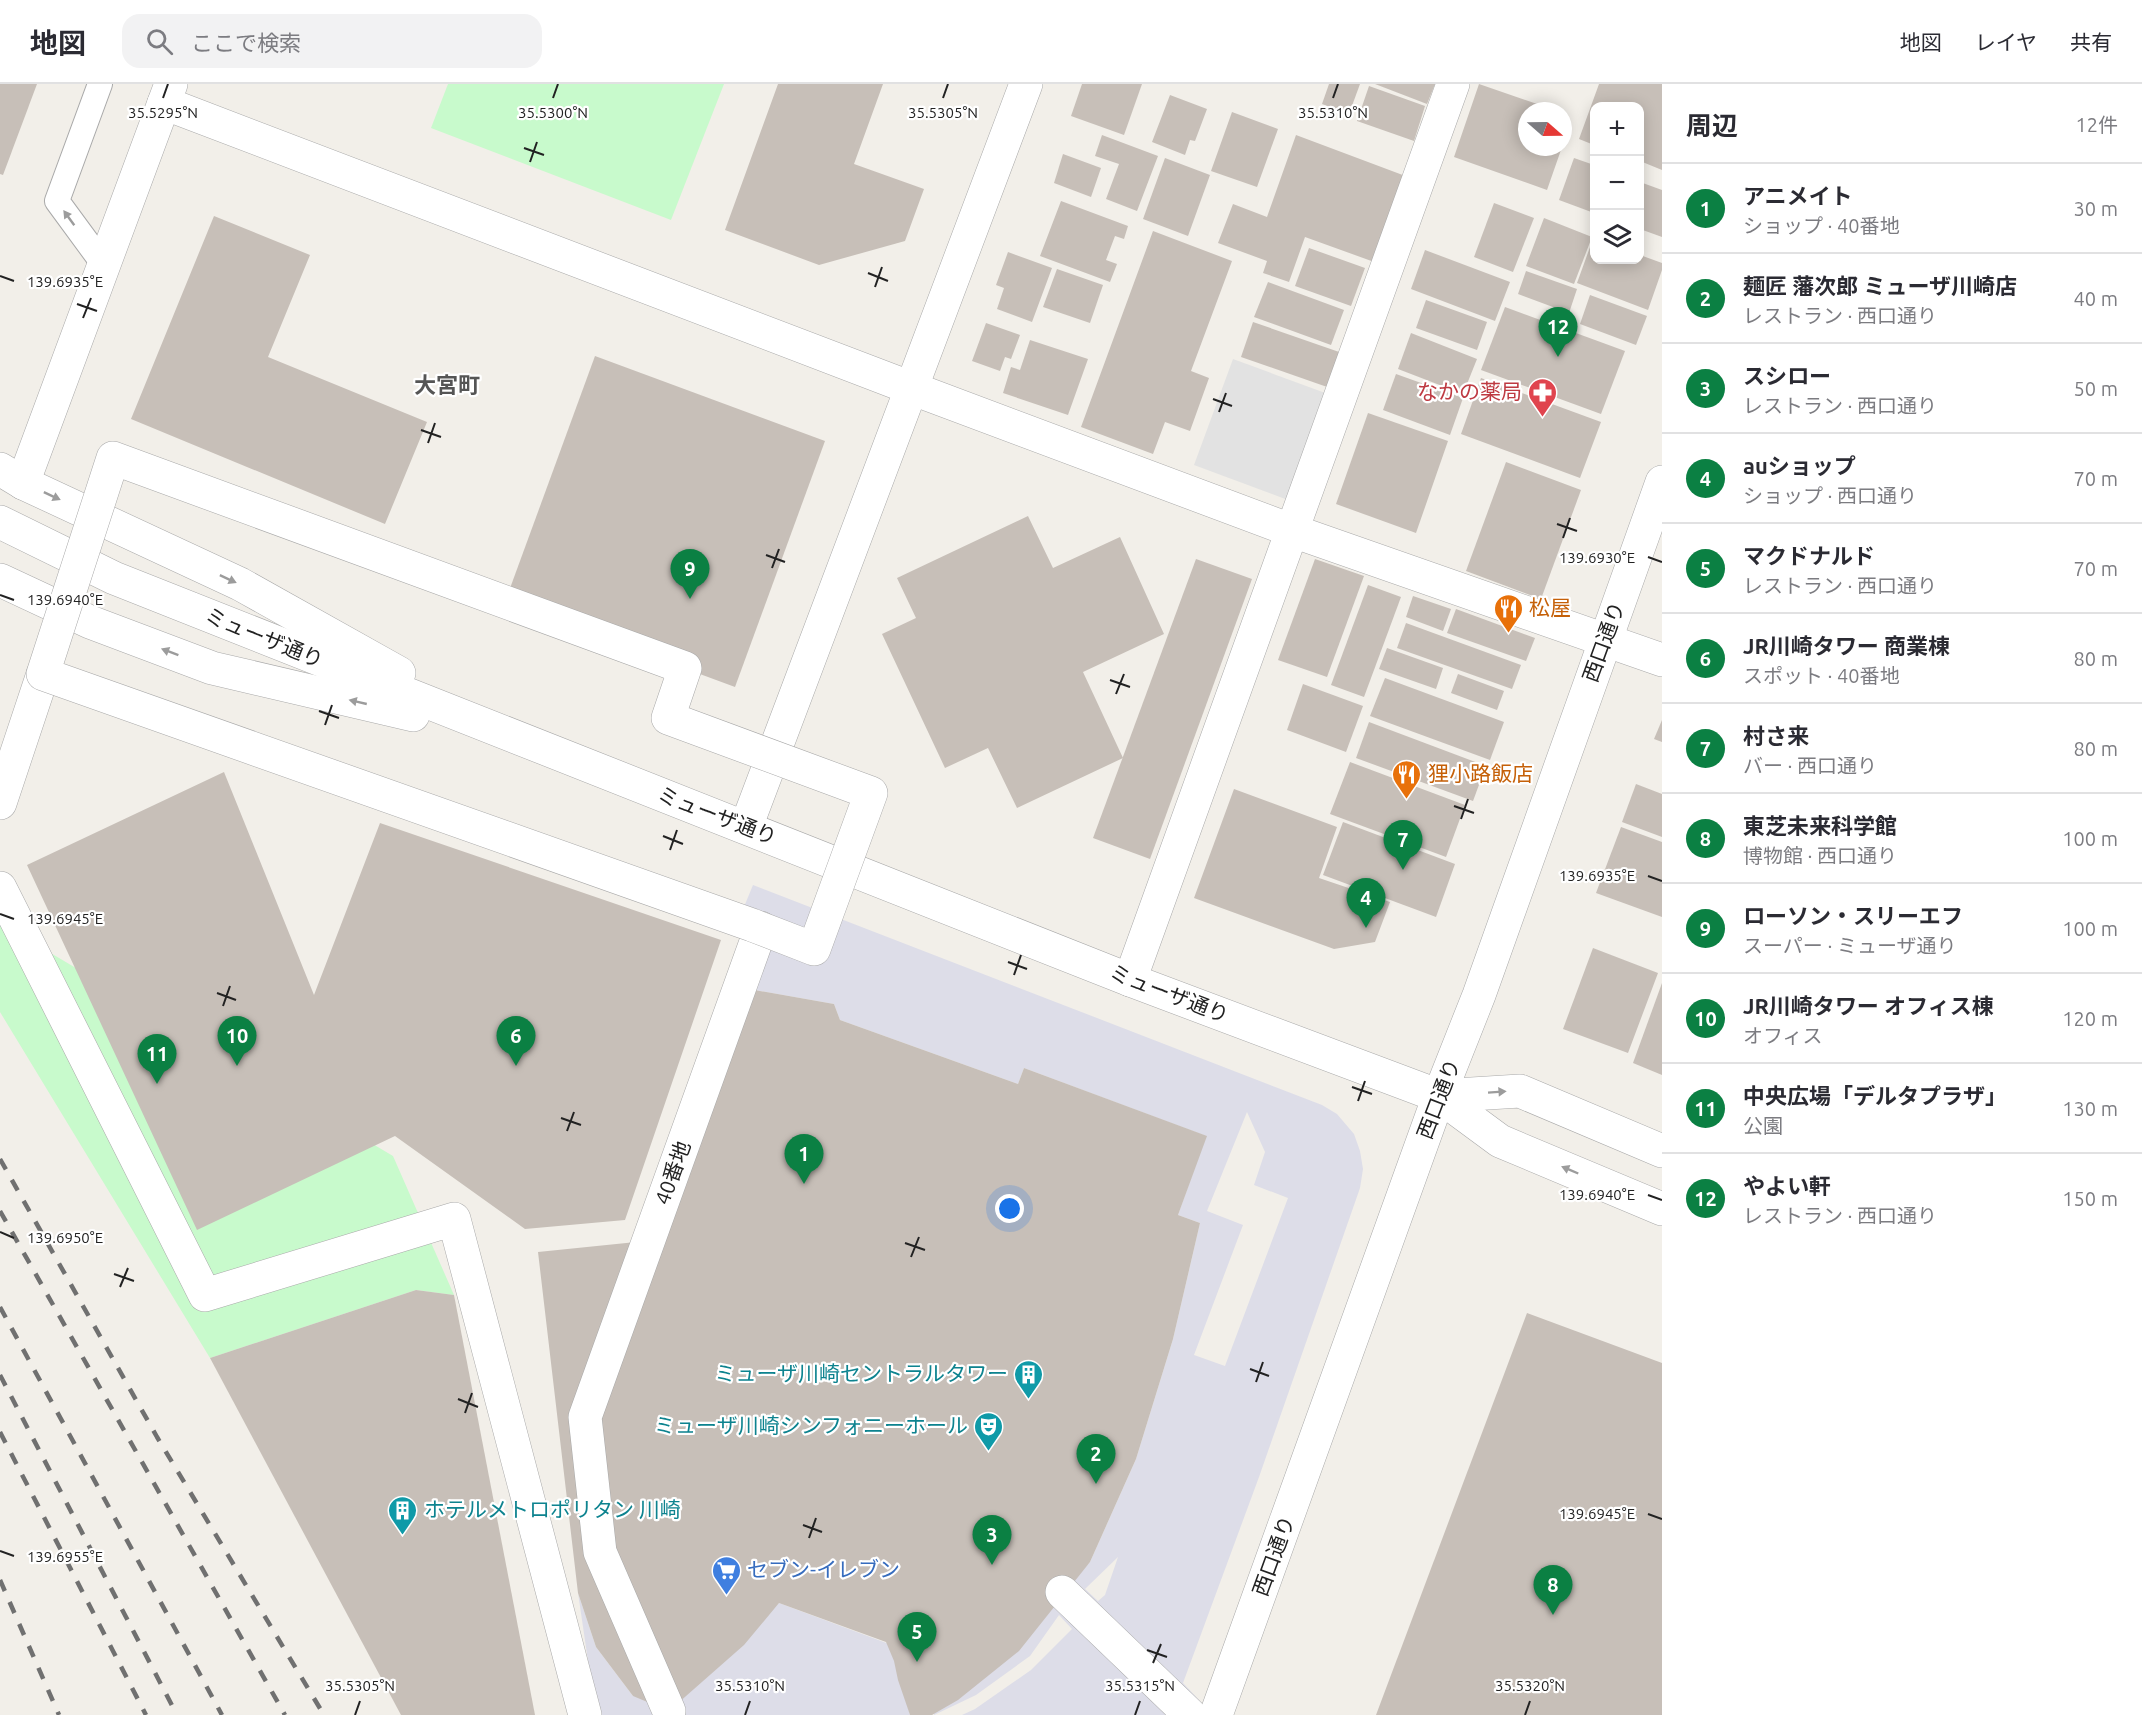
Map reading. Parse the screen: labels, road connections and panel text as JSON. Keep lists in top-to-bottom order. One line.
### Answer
{"streets":{"street":["ミューザ通り","西口通り","40番地"]},"crossings":[["ミューザ通り","西口通り"]],"districts":["大宮町"],"places":{"pharmacy":["なかの薬局"],"restaurant":["松屋","狸小路飯店"],"building":["ミューザ川崎セントラルタワー","ホテルメトロポリタン 川崎"],"theatre":["ミューザ川崎シンフォニーホール"],"supermarket":["セブン-イレブン"]},"north":"right","page":{"header":"地図","search":"ここで検索","nav":["地図","レイヤ","共有"],"heading":["周辺","12件"],"map_buttons":["+","−"],"list":[{"mark":"1","name":"アニメイト","note":"ショップ · 40番地","value":"30 m"},{"mark":"2","name":"麺匠 藩次郎 ミューザ川崎店","note":"レストラン · 西口通り","value":"40 m"},{"mark":"3","name":"スシロー","note":"レストラン · 西口通り","value":"50 m"},{"mark":"4","name":"auショップ","note":"ショップ · 西口通り","value":"70 m"},{"mark":"5","name":"マクドナルド","note":"レストラン · 西口通り","value":"70 m"},{"mark":"6","name":"JR川崎タワー 商業棟","note":"スポット · 40番地","value":"80 m"},{"mark":"7","name":"村さ来","note":"バー · 西口通り","value":"80 m"},{"mark":"8","name":"東芝未来科学館","note":"博物館 · 西口通り","value":"100 m"},{"mark":"9","name":"ローソン・スリーエフ","note":"スーパー · ミューザ通り","value":"100 m"},{"mark":"10","name":"JR川崎タワー オフィス棟","note":"オフィス","value":"120 m"},{"mark":"11","name":"中央広場「デルタプラザ」","note":"公園","value":"130 m"},{"mark":"12","name":"やよい軒","note":"レストラン · 西口通り","value":"150 m"}],"pins":["12","9","7","4","6","10","11","1","2","3","8","5"]},"coordinates":["35.5295°N","35.5300°N","35.5305°N","35.5310°N","139.6935°E","139.6930°E","139.6940°E","139.6945°E","139.6950°E","139.6955°E","35.5315°N","35.5320°N"]}
